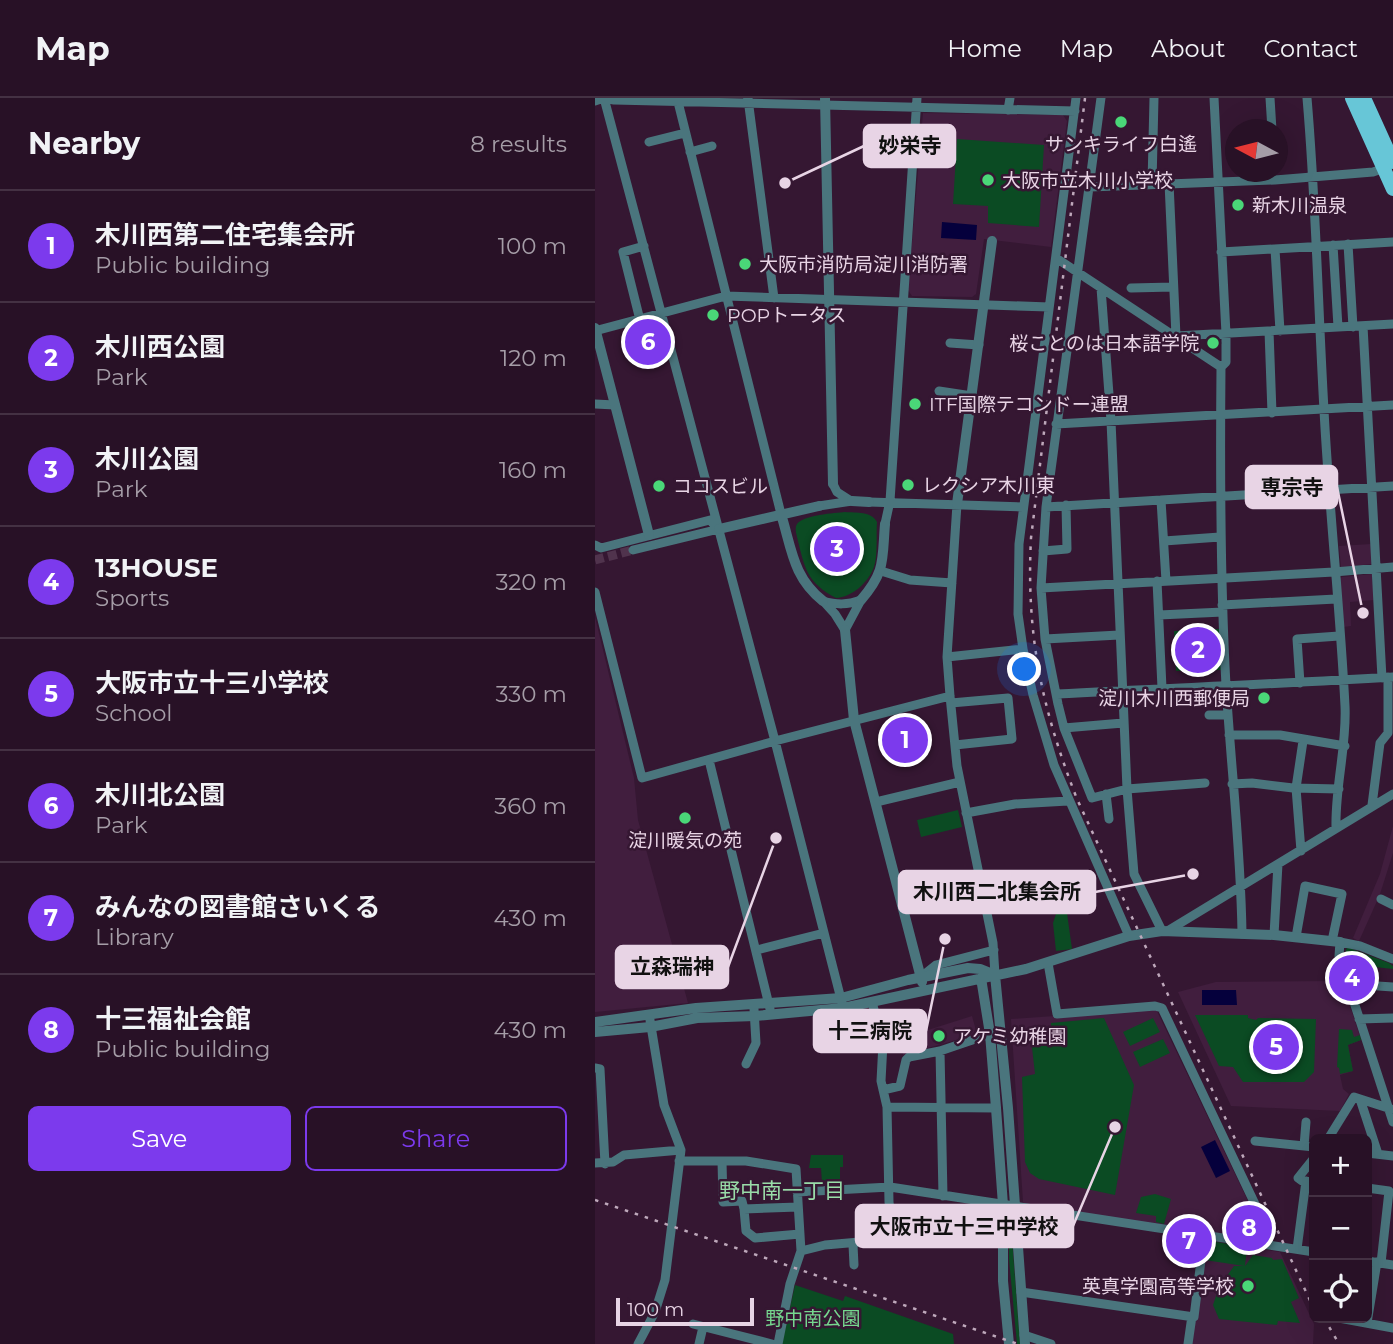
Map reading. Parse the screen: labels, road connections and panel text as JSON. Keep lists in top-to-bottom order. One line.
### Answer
{"districts":["野中南一丁目"],"parks":["野中南公園"],"places":["サンキライフ白遙","大阪市立木川小学校","妙栄寺","新木川温泉","大阪市消防局淀川消防署","POPトータス","桜ことのは日本語学院","ITF国際テコンドー連盟","レクシア木川東","ココスビル","専宗寺","淀川木川西郵便局","淀川暖気の苑","立森瑞神","木川西二北集会所","十三病院","アケミ幼稚園","大阪市立十三中学校","英真学園高等学校"],"scale_bar":"100 m","north":"left","page":{"header":"Map","nav":["Home","Map","About","Contact"],"heading":["Nearby","8 results"],"list":[{"mark":"1","name":"木川西第二住宅集会所","note":"Public building","value":"100 m"},{"mark":"2","name":"木川西公園","note":"Park","value":"120 m"},{"mark":"3","name":"木川公園","note":"Park","value":"160 m"},{"mark":"4","name":"13HOUSE","note":"Sports","value":"320 m"},{"mark":"5","name":"大阪市立十三小学校","note":"School","value":"330 m"},{"mark":"6","name":"木川北公園","note":"Park","value":"360 m"},{"mark":"7","name":"みんなの図書館さいくる","note":"Library","value":"430 m"},{"mark":"8","name":"十三福祉会館","note":"Public building","value":"430 m"}],"pins":["6","3","2","1","4","5","8","7"],"buttons":["Save","Share"],"map_buttons":["+","−"],"scale":"100 m"}}
